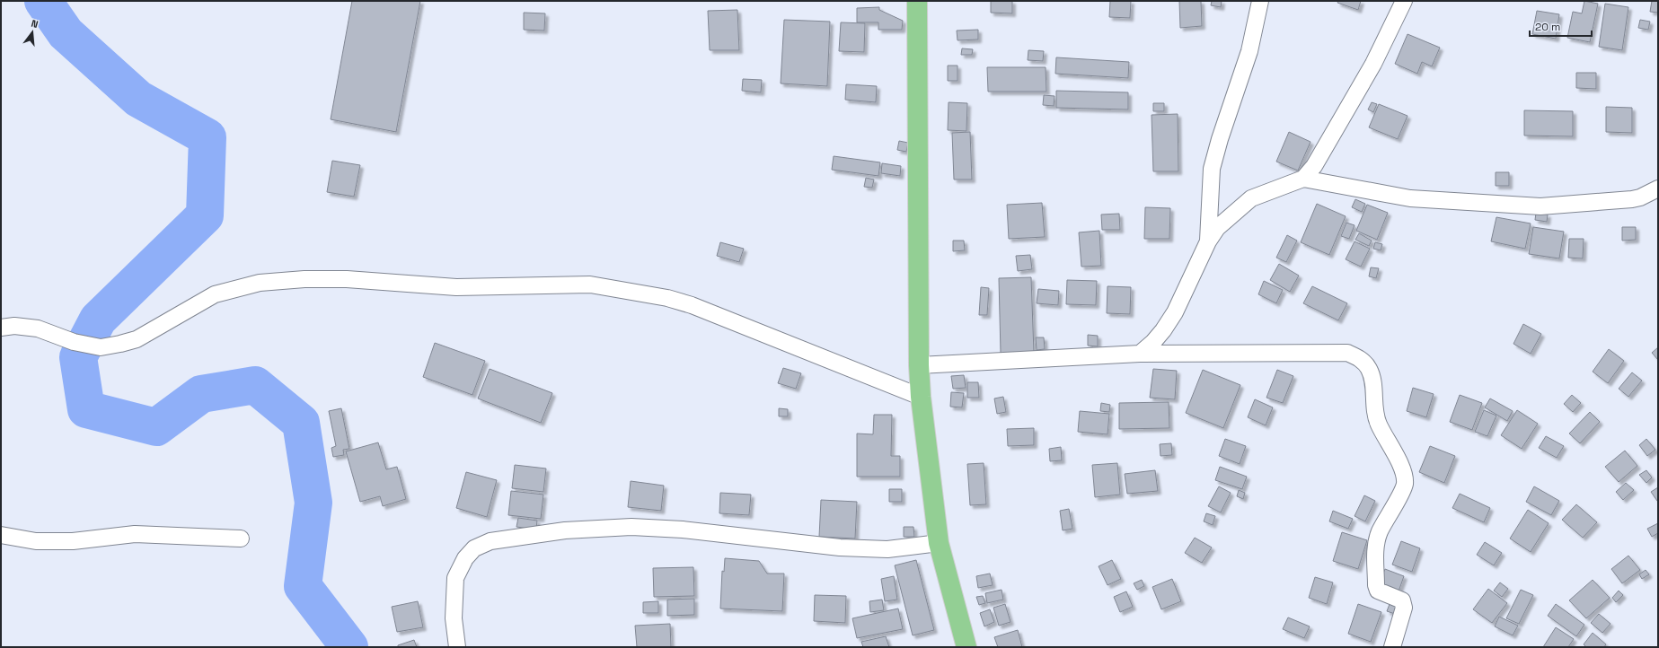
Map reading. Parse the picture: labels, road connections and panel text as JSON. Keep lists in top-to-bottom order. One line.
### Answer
{"scale_bar":"20 m","north":"top"}
